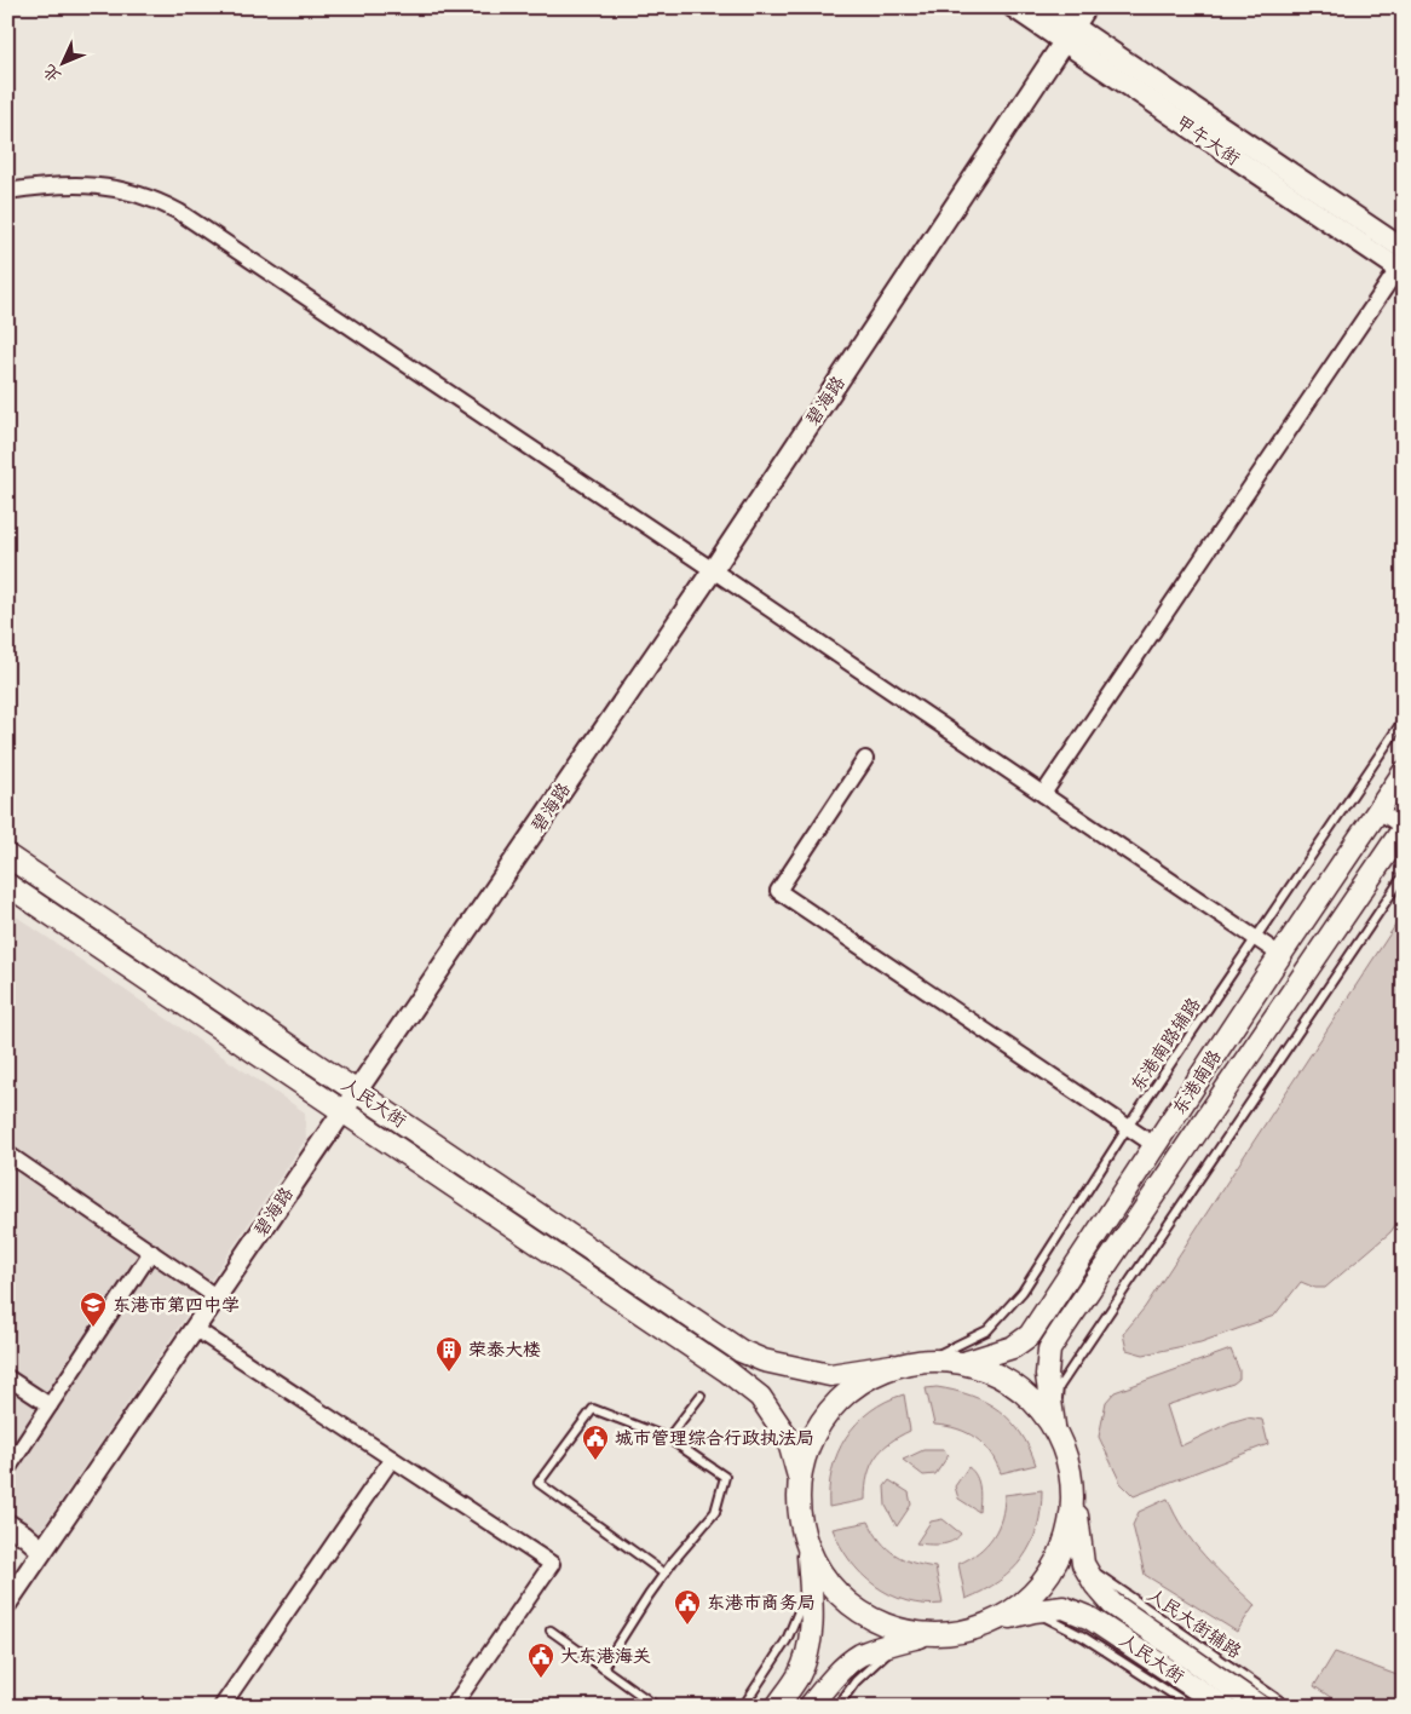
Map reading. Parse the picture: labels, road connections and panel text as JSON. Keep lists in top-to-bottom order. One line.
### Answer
{"streets":{"main road":["东港南路","人民大街"],"street":["甲午大街","碧海路"],"lane":["东港南路辅路","人民大街辅路"]},"crossings":[["甲午大街","碧海路"],["碧海路","人民大街"]],"places":{"school or university":["东港市第四中学"],"building":["荣泰大楼"],"public building":["城市管理综合行政执法局","东港市商务局","大东港海关"]},"north":"bottom left"}
